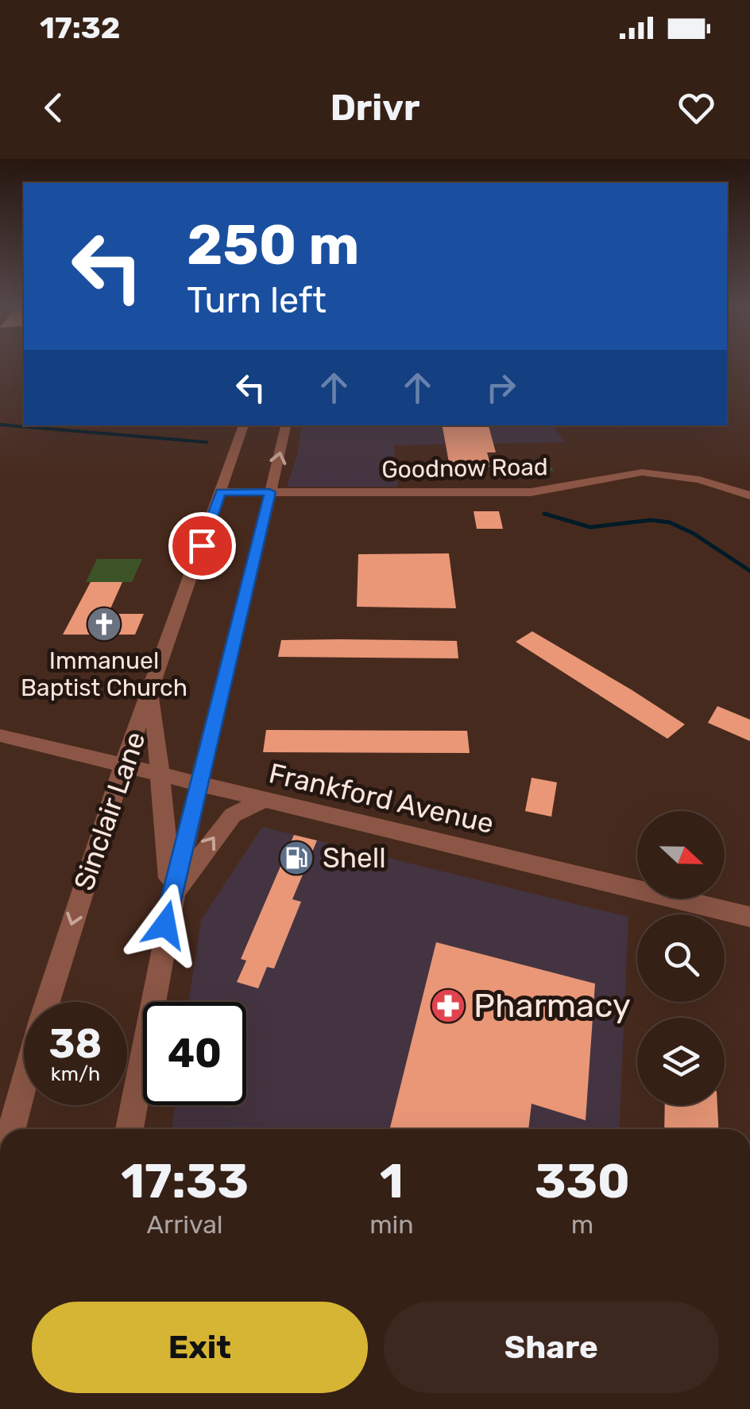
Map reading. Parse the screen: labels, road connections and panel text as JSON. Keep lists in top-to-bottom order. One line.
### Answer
{"streets":{"street":["Goodnow Road","Frankford Avenue","Sinclair Lane"]},"crossings":[["Goodnow Road","Sinclair Lane"],["Frankford Avenue","Sinclair Lane"]],"places":{"church":["Immanuel Baptist Church"],"fuel station":["Shell"],"pharmacy":["Pharmacy"]},"north":"right","page":{"status":"17:32","header":"Drivr","turn":["250 m","Turn left"],"speed":"38 km/h","limit":"40","eta":["17:33","Arrival","1","min","330","m"],"buttons":["Exit","Share"]}}
